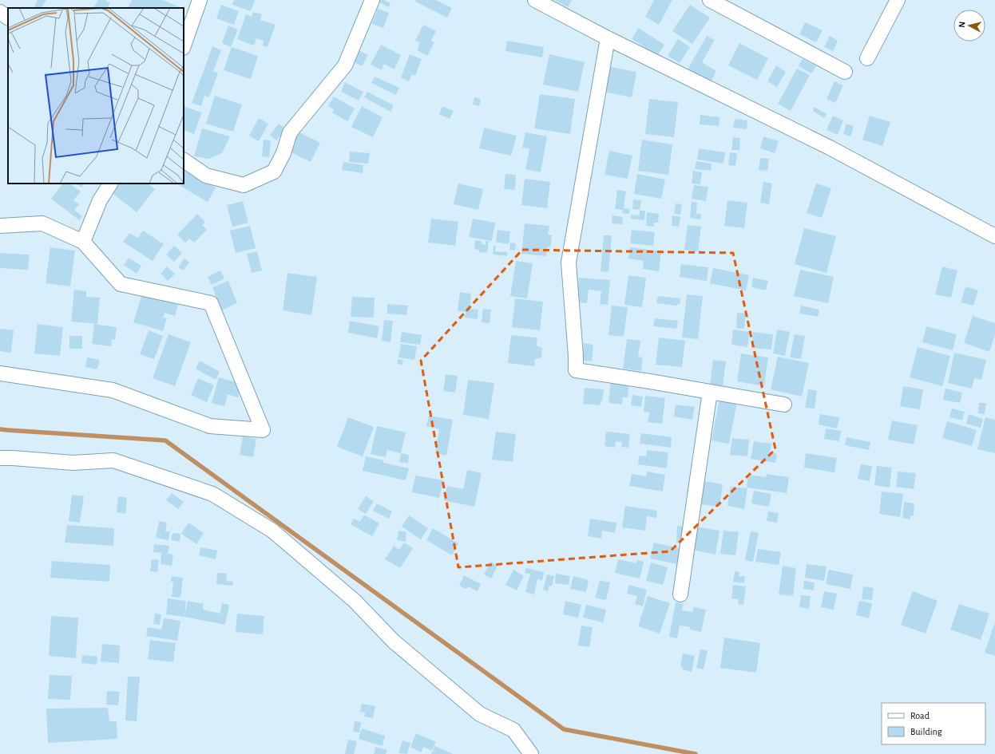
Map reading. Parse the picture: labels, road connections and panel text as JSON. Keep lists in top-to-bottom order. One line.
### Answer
{"legend":["Road","Building"],"north":"left"}
